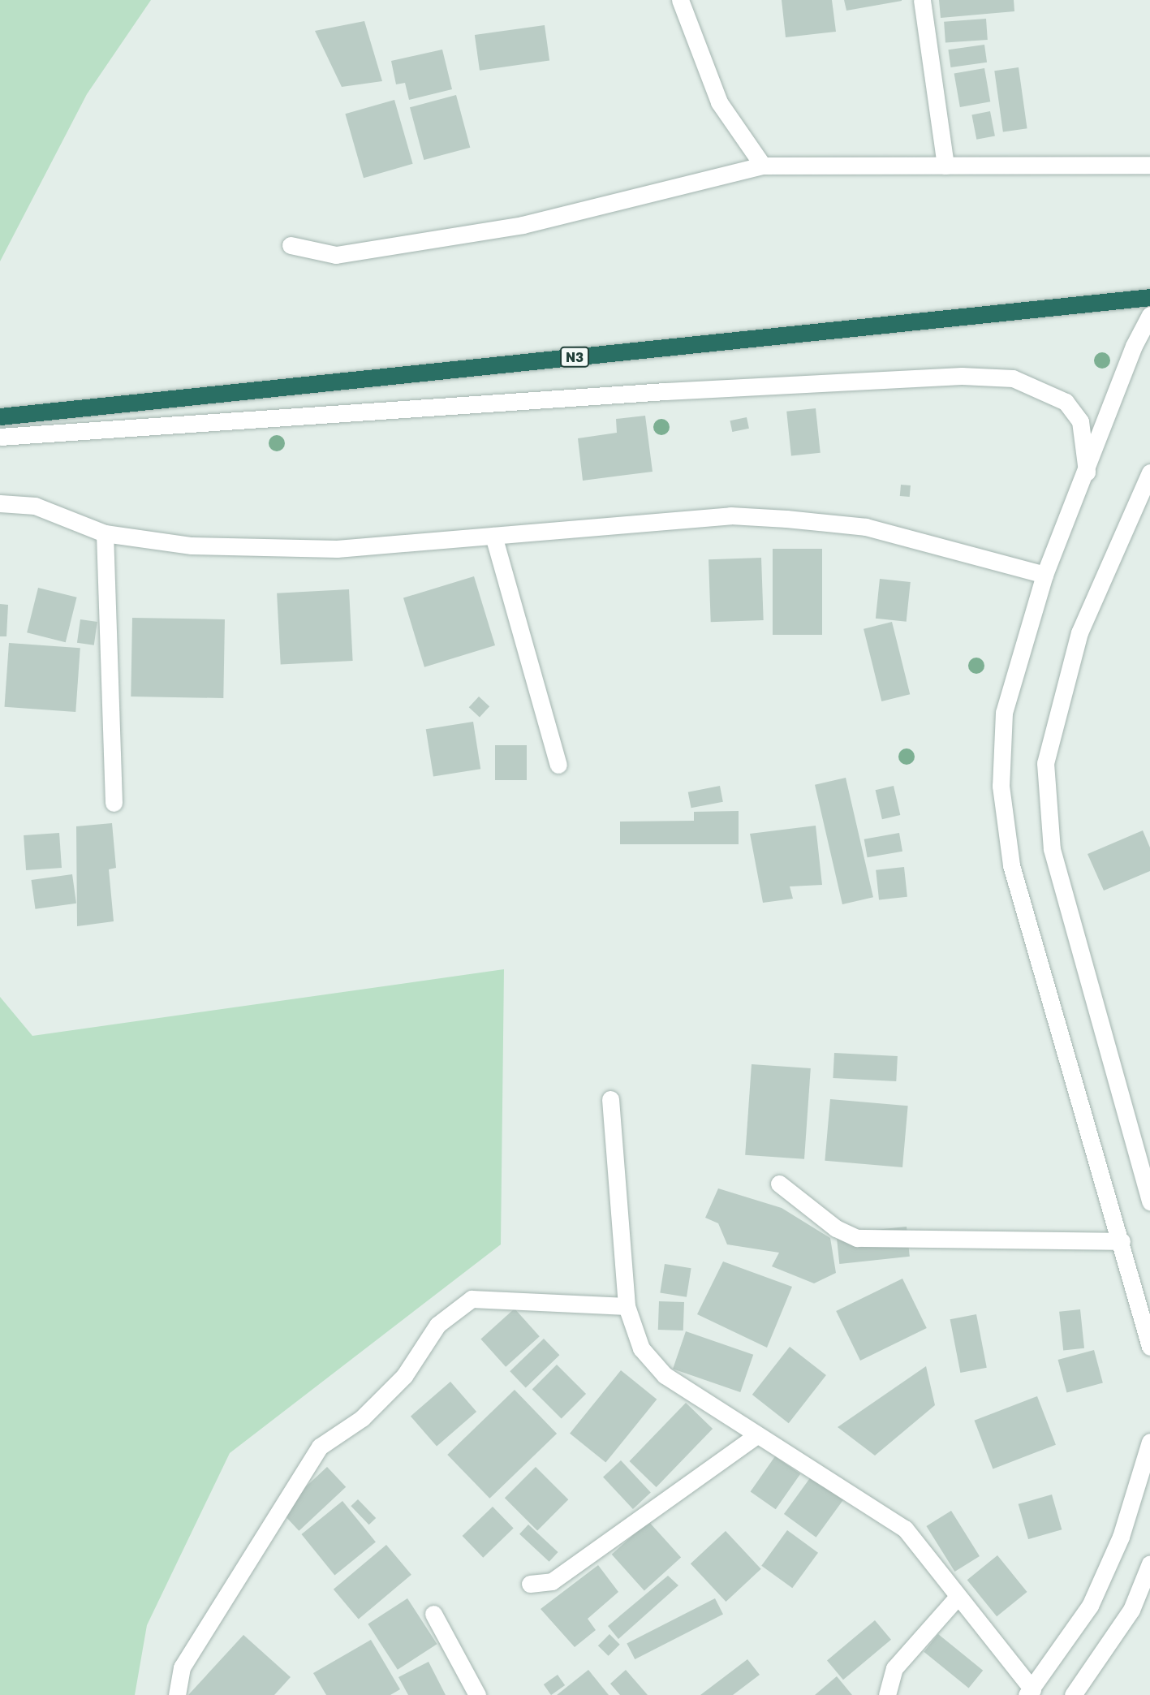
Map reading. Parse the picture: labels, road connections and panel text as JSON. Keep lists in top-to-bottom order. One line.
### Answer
{"streets":{"highway":["N3"]}}
